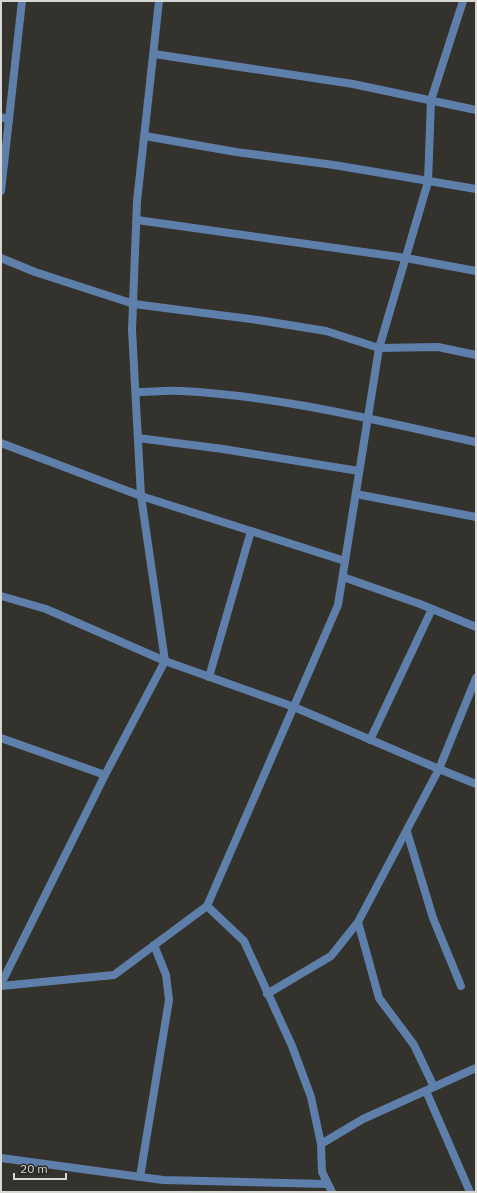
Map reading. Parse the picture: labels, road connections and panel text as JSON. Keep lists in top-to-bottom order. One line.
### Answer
{"scale_bar":"20 m"}
